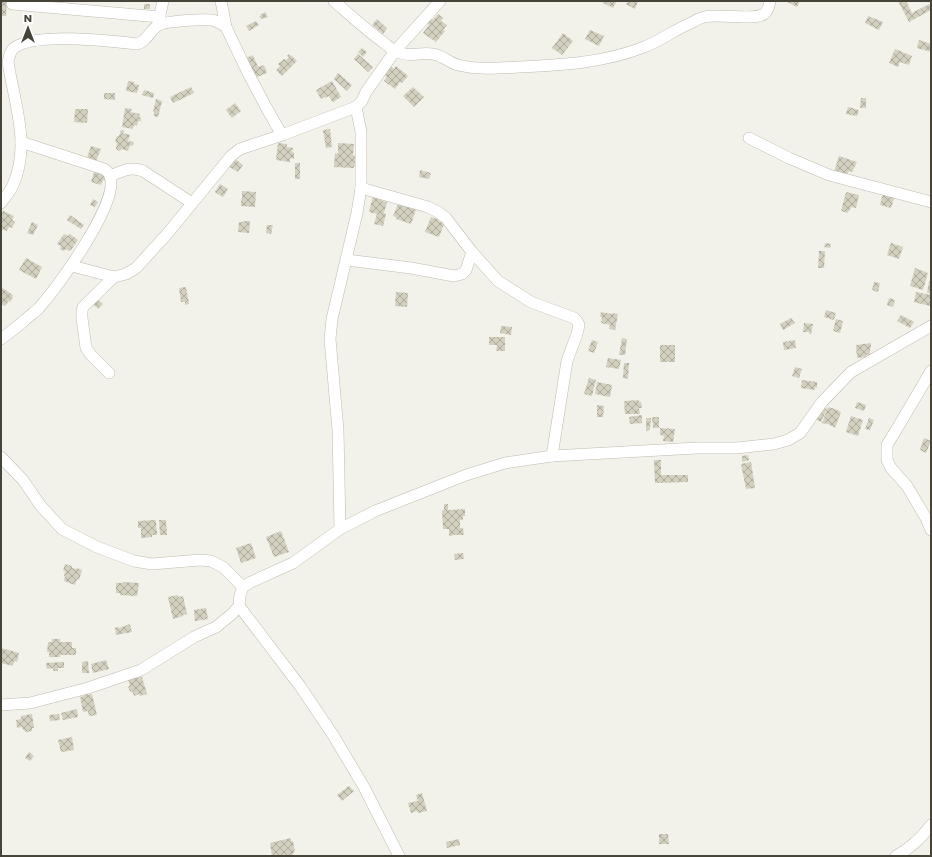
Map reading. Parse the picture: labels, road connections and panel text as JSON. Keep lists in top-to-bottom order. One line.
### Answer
{"north":"top"}
